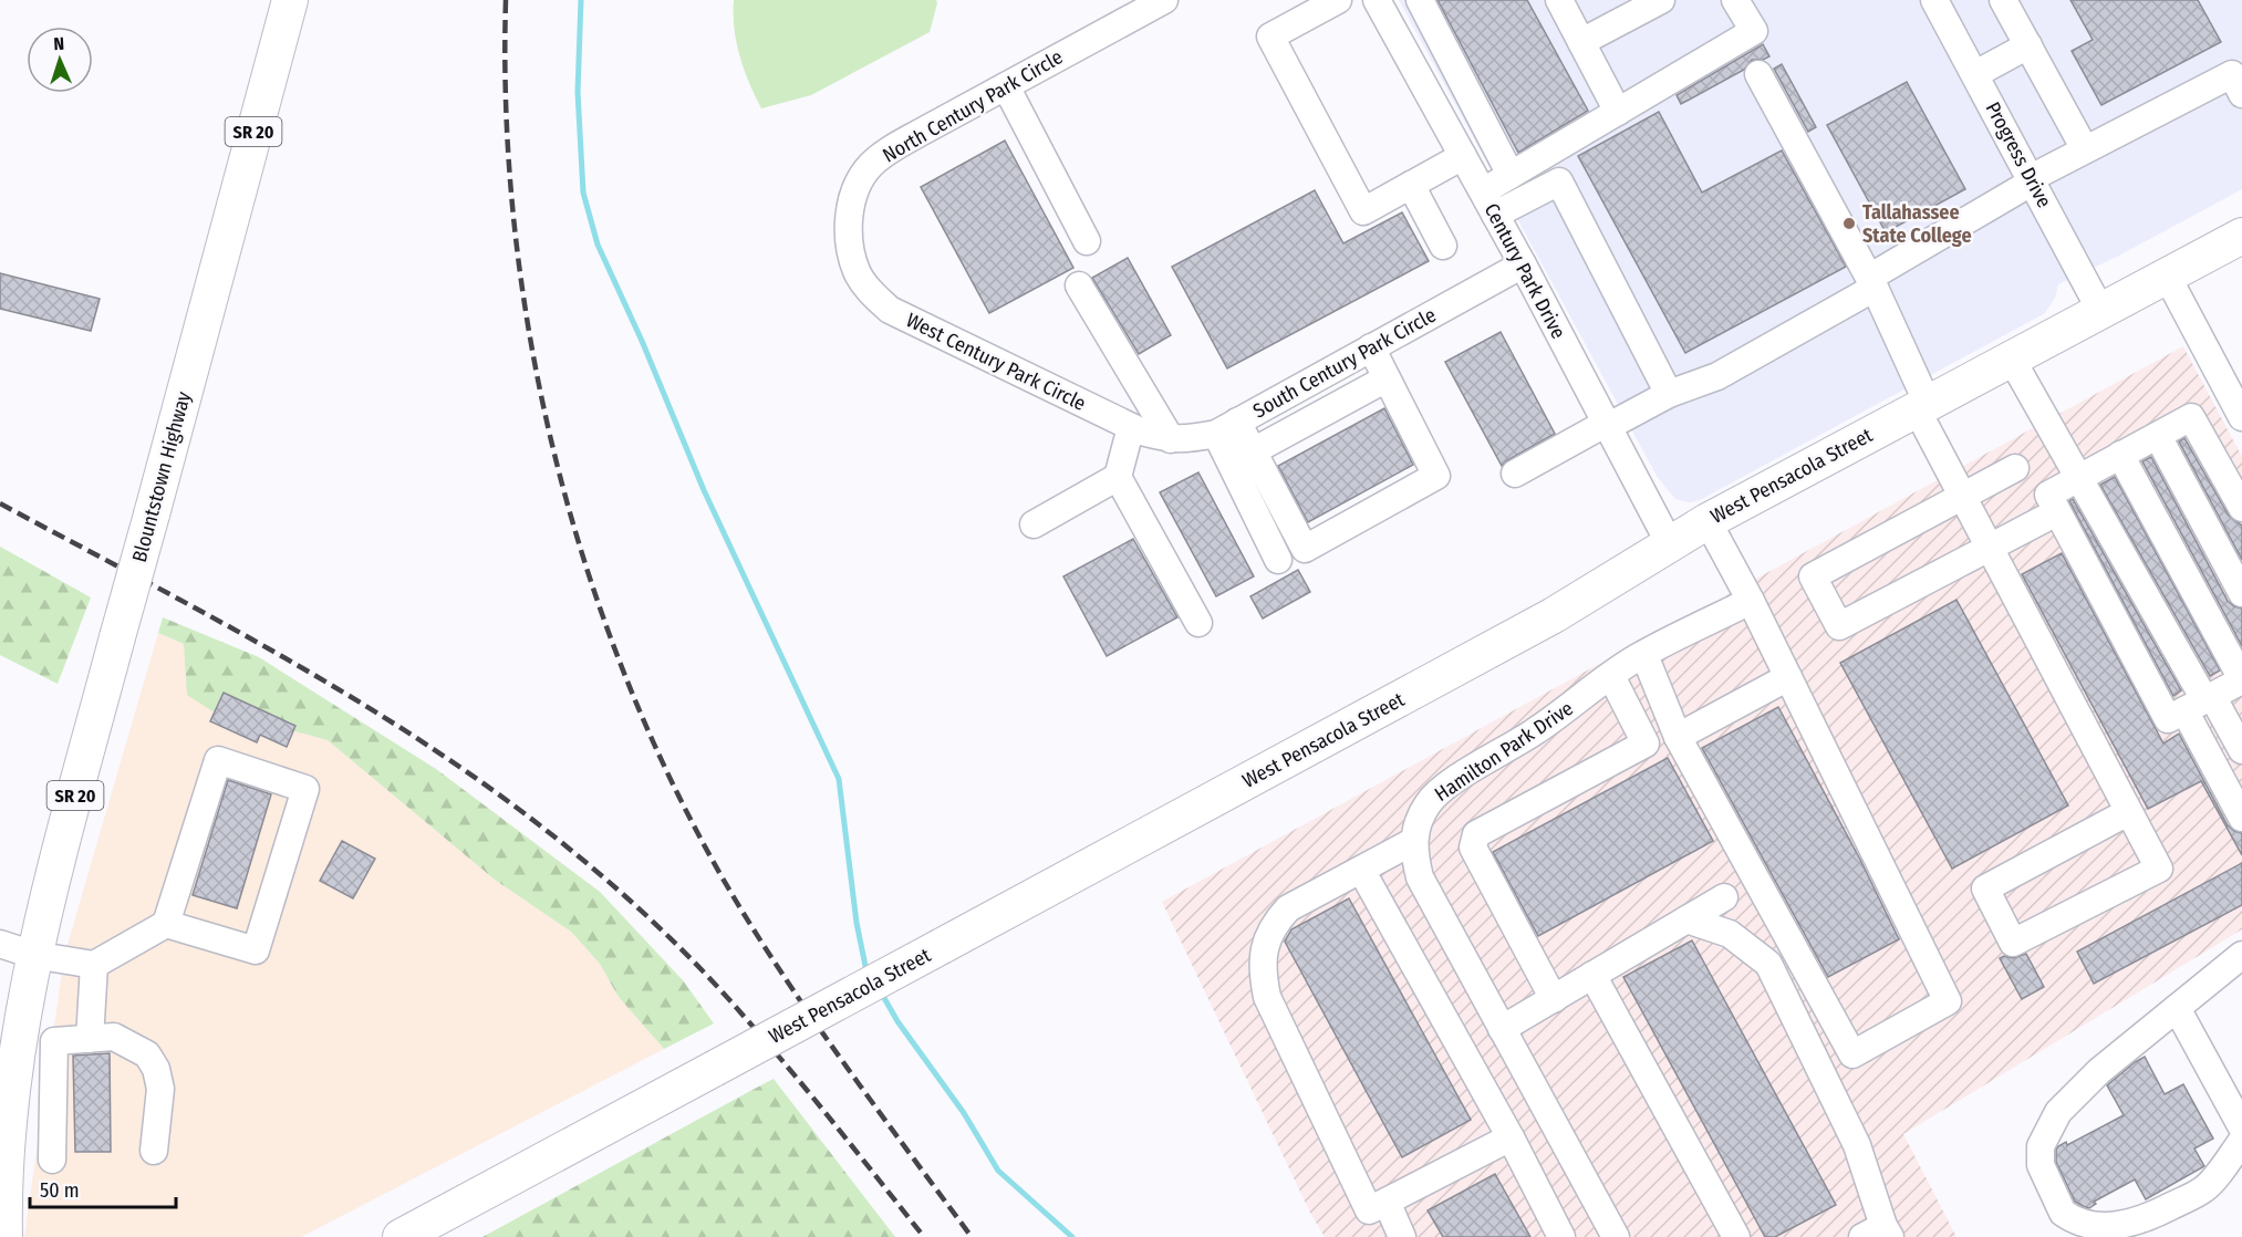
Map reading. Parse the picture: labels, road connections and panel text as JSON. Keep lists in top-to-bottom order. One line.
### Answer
{"streets":{"main road":["SR 20","West Pensacola Street","Blountstown Highway"],"street":["North Century Park Circle","Progress Drive","Century Park Drive","West Century Park Circle","South Century Park Circle","Hamilton Park Drive"]},"crossings":[["North Century Park Circle","West Century Park Circle"],["SR 20","Blountstown Highway"],["Progress Drive","West Pensacola Street"],["Century Park Drive","South Century Park Circle"],["Century Park Drive","West Pensacola Street"],["West Century Park Circle","South Century Park Circle"]],"places":["Tallahassee State College"],"scale_bar":"50 m","north":"top"}
